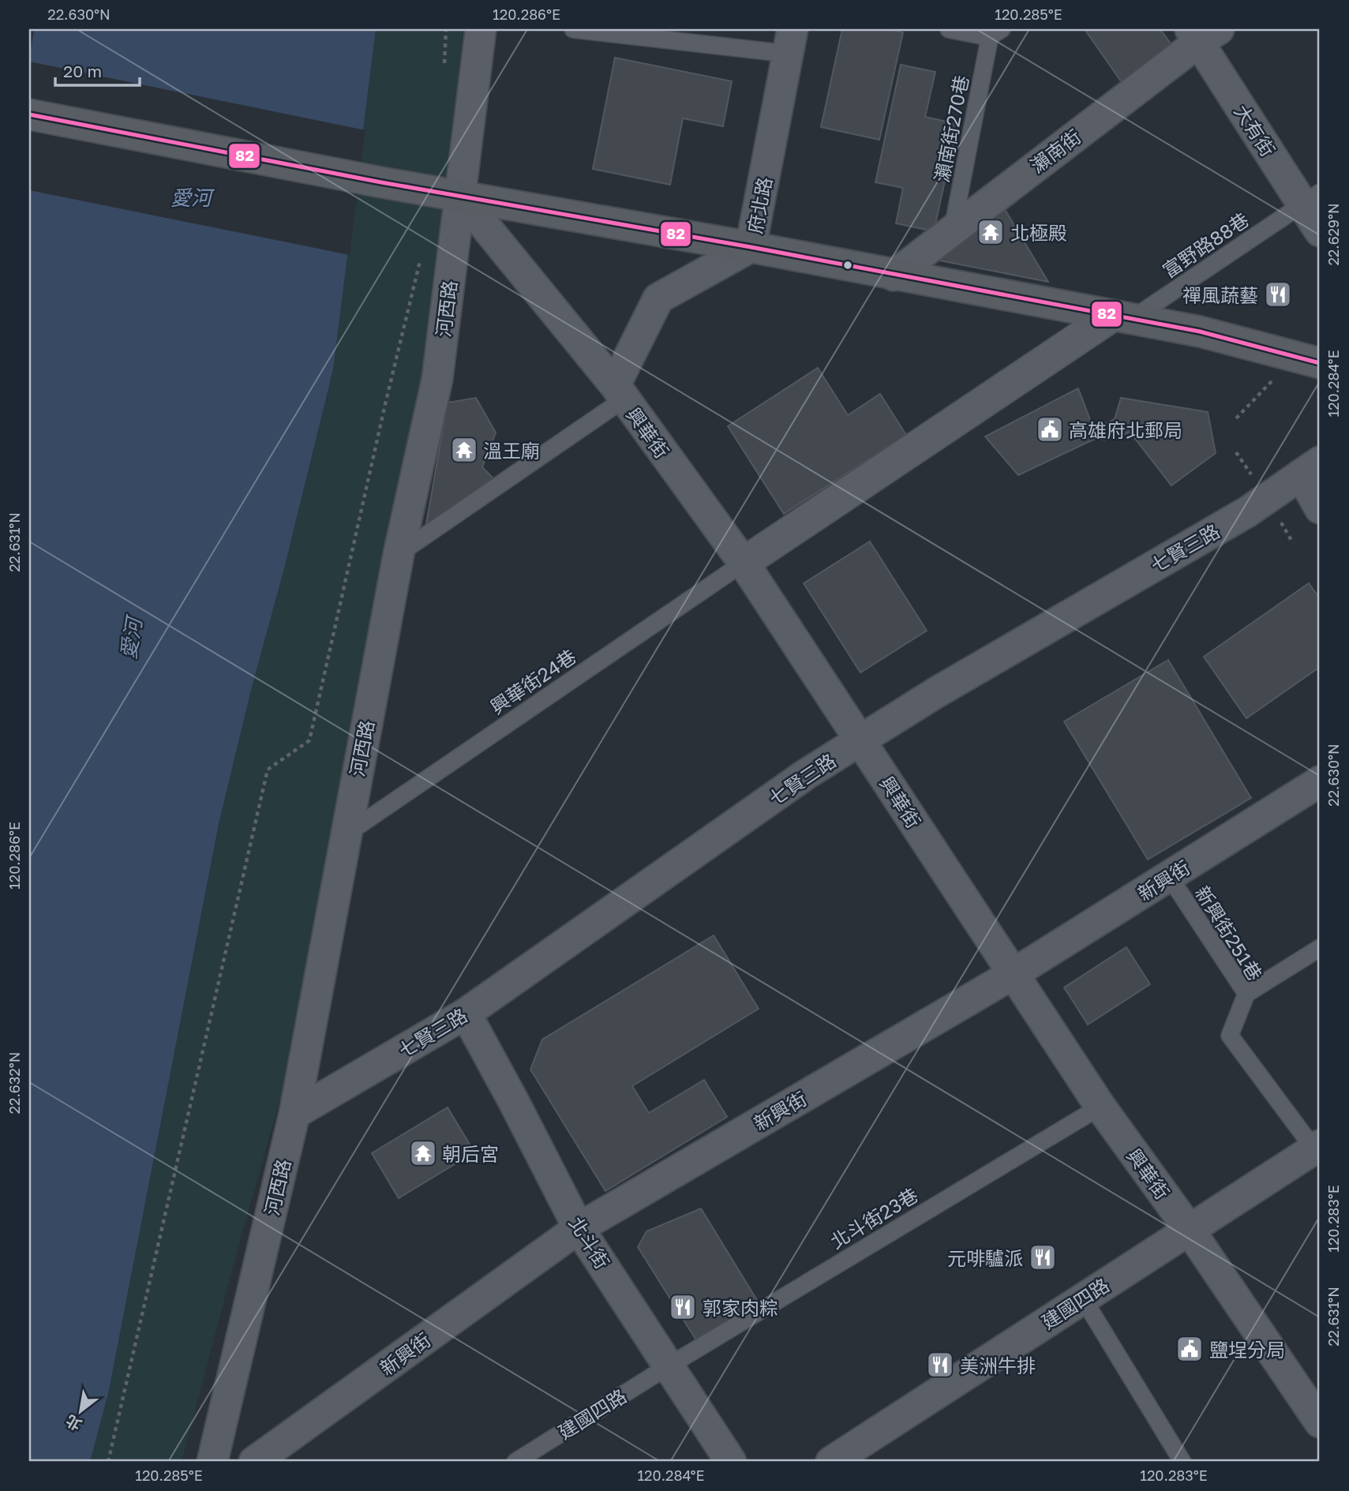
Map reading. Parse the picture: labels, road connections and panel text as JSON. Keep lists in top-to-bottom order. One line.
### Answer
{"streets":{"street":["大有街","瀨南街","府北路","河西路","興華街","七賢三路","新興街","北斗街","建國四路"],"lane":["瀨南街270巷","富野路88巷","興華街24巷","新興街251巷","北斗街23巷"]},"crossings":[["瀨南街270巷","瀨南街"],["大有街","瀨南街"],["大有街","富野路88巷"],["府北路","興華街"],["富野路88巷","興華街"],["富野路88巷","興華街24巷"],["河西路","興華街"],["河西路","七賢三路"],["河西路","興華街24巷"],["興華街","七賢三路"],["興華街","興華街24巷"],["興華街","新興街"],["興華街","北斗街23巷"],["興華街","建國四路"],["七賢三路","北斗街"],["新興街","新興街251巷"],["新興街","北斗街"],["新興街251巷","建國四路"],["北斗街23巷","北斗街"],["北斗街23巷","建國四路"],["北斗街","建國四路"]],"water":["愛河"],"places":{"temple":["北極殿","溫王廟","朝后宮"],"restaurant":["禪風蔬藝","元啡驢派","郭家肉粽","美洲牛排"],"public building":["高雄府北郵局","鹽埕分局"]},"lines":["transit line 82"],"scale_bar":"20 m","north":"bottom left","coordinates":["22.630°N","120.286°E","120.285°E","22.629°N","120.284°E","22.631°N","22.632°N","120.283°E"]}
